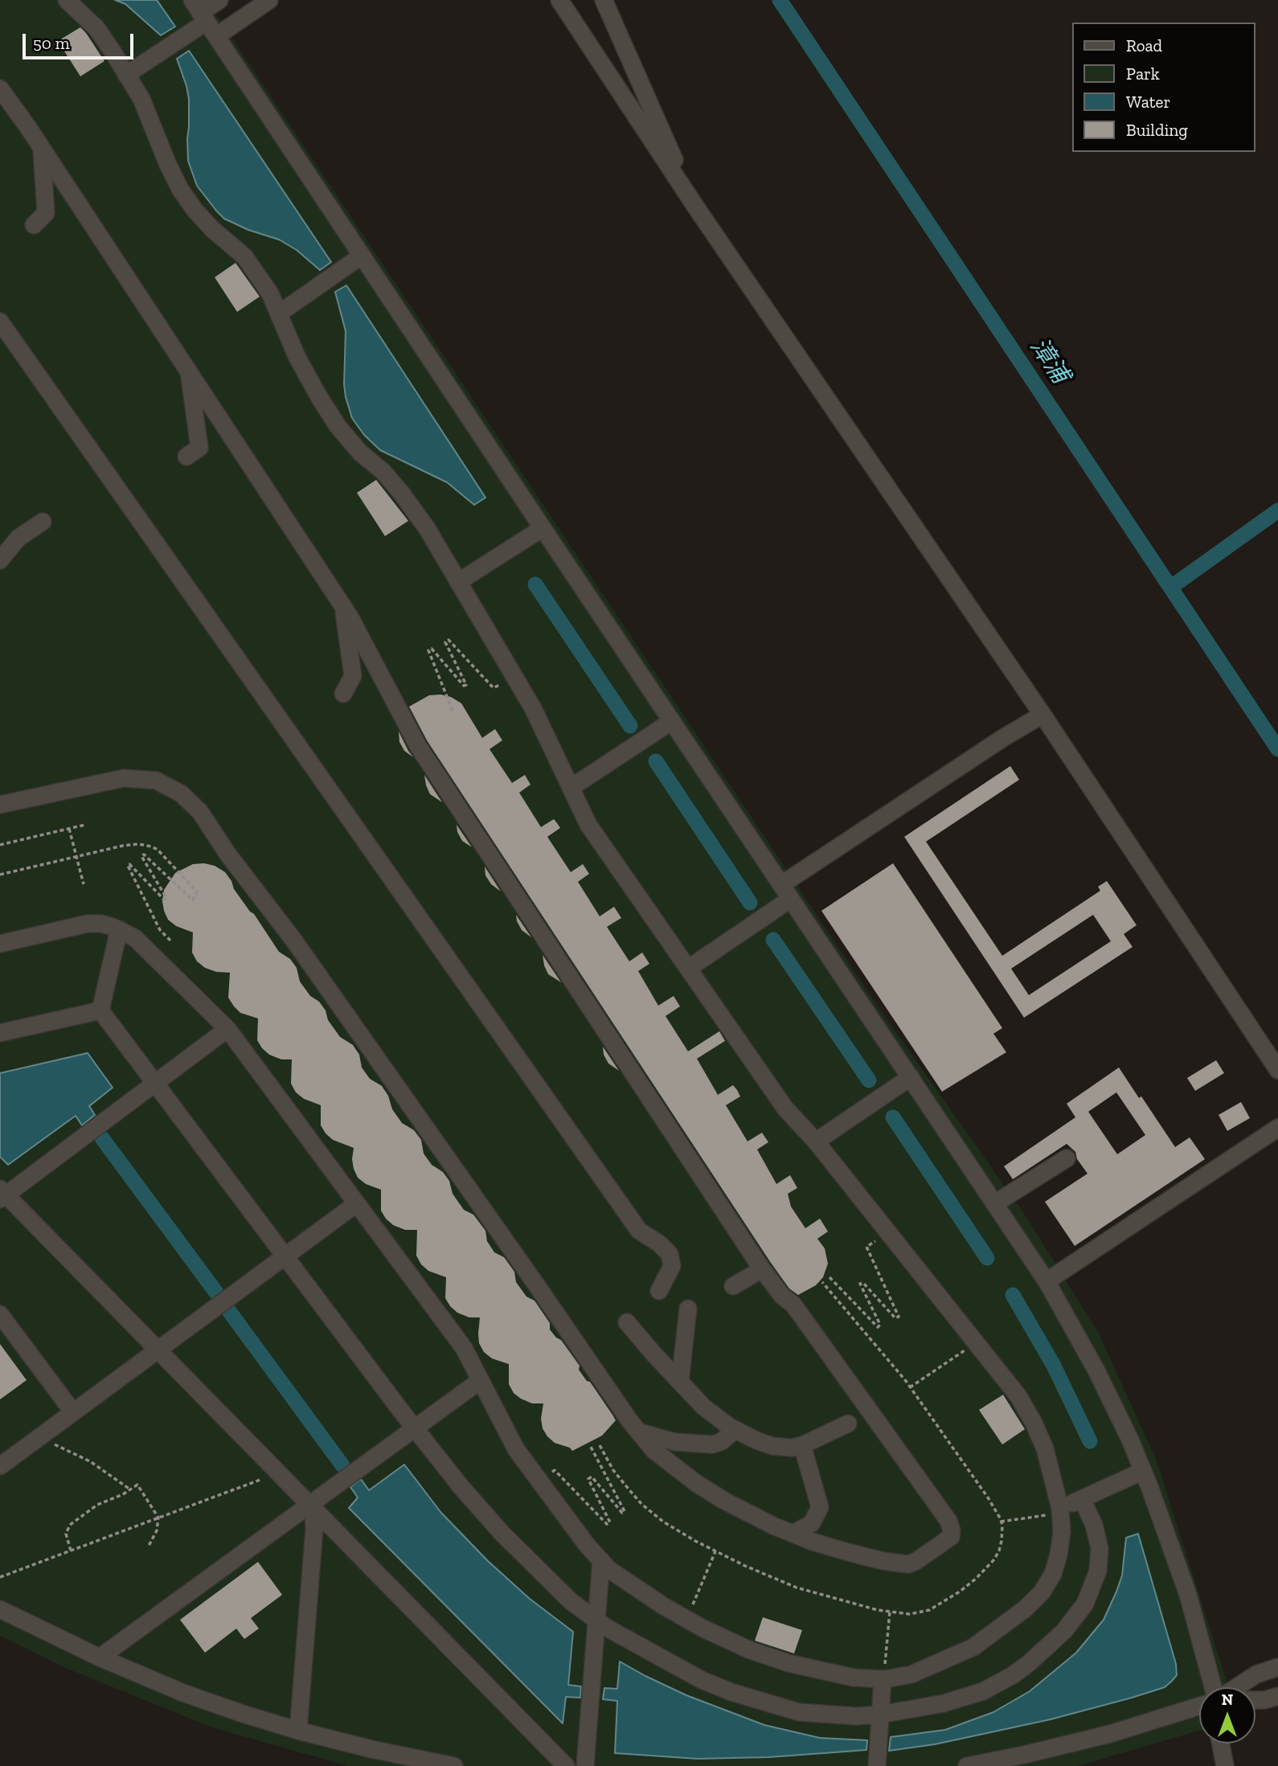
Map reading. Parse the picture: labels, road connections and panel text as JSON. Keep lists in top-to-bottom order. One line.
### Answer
{"water":["漳浦"],"legend":["Road","Park","Water","Building"],"scale_bar":"50 m","north":"top"}
